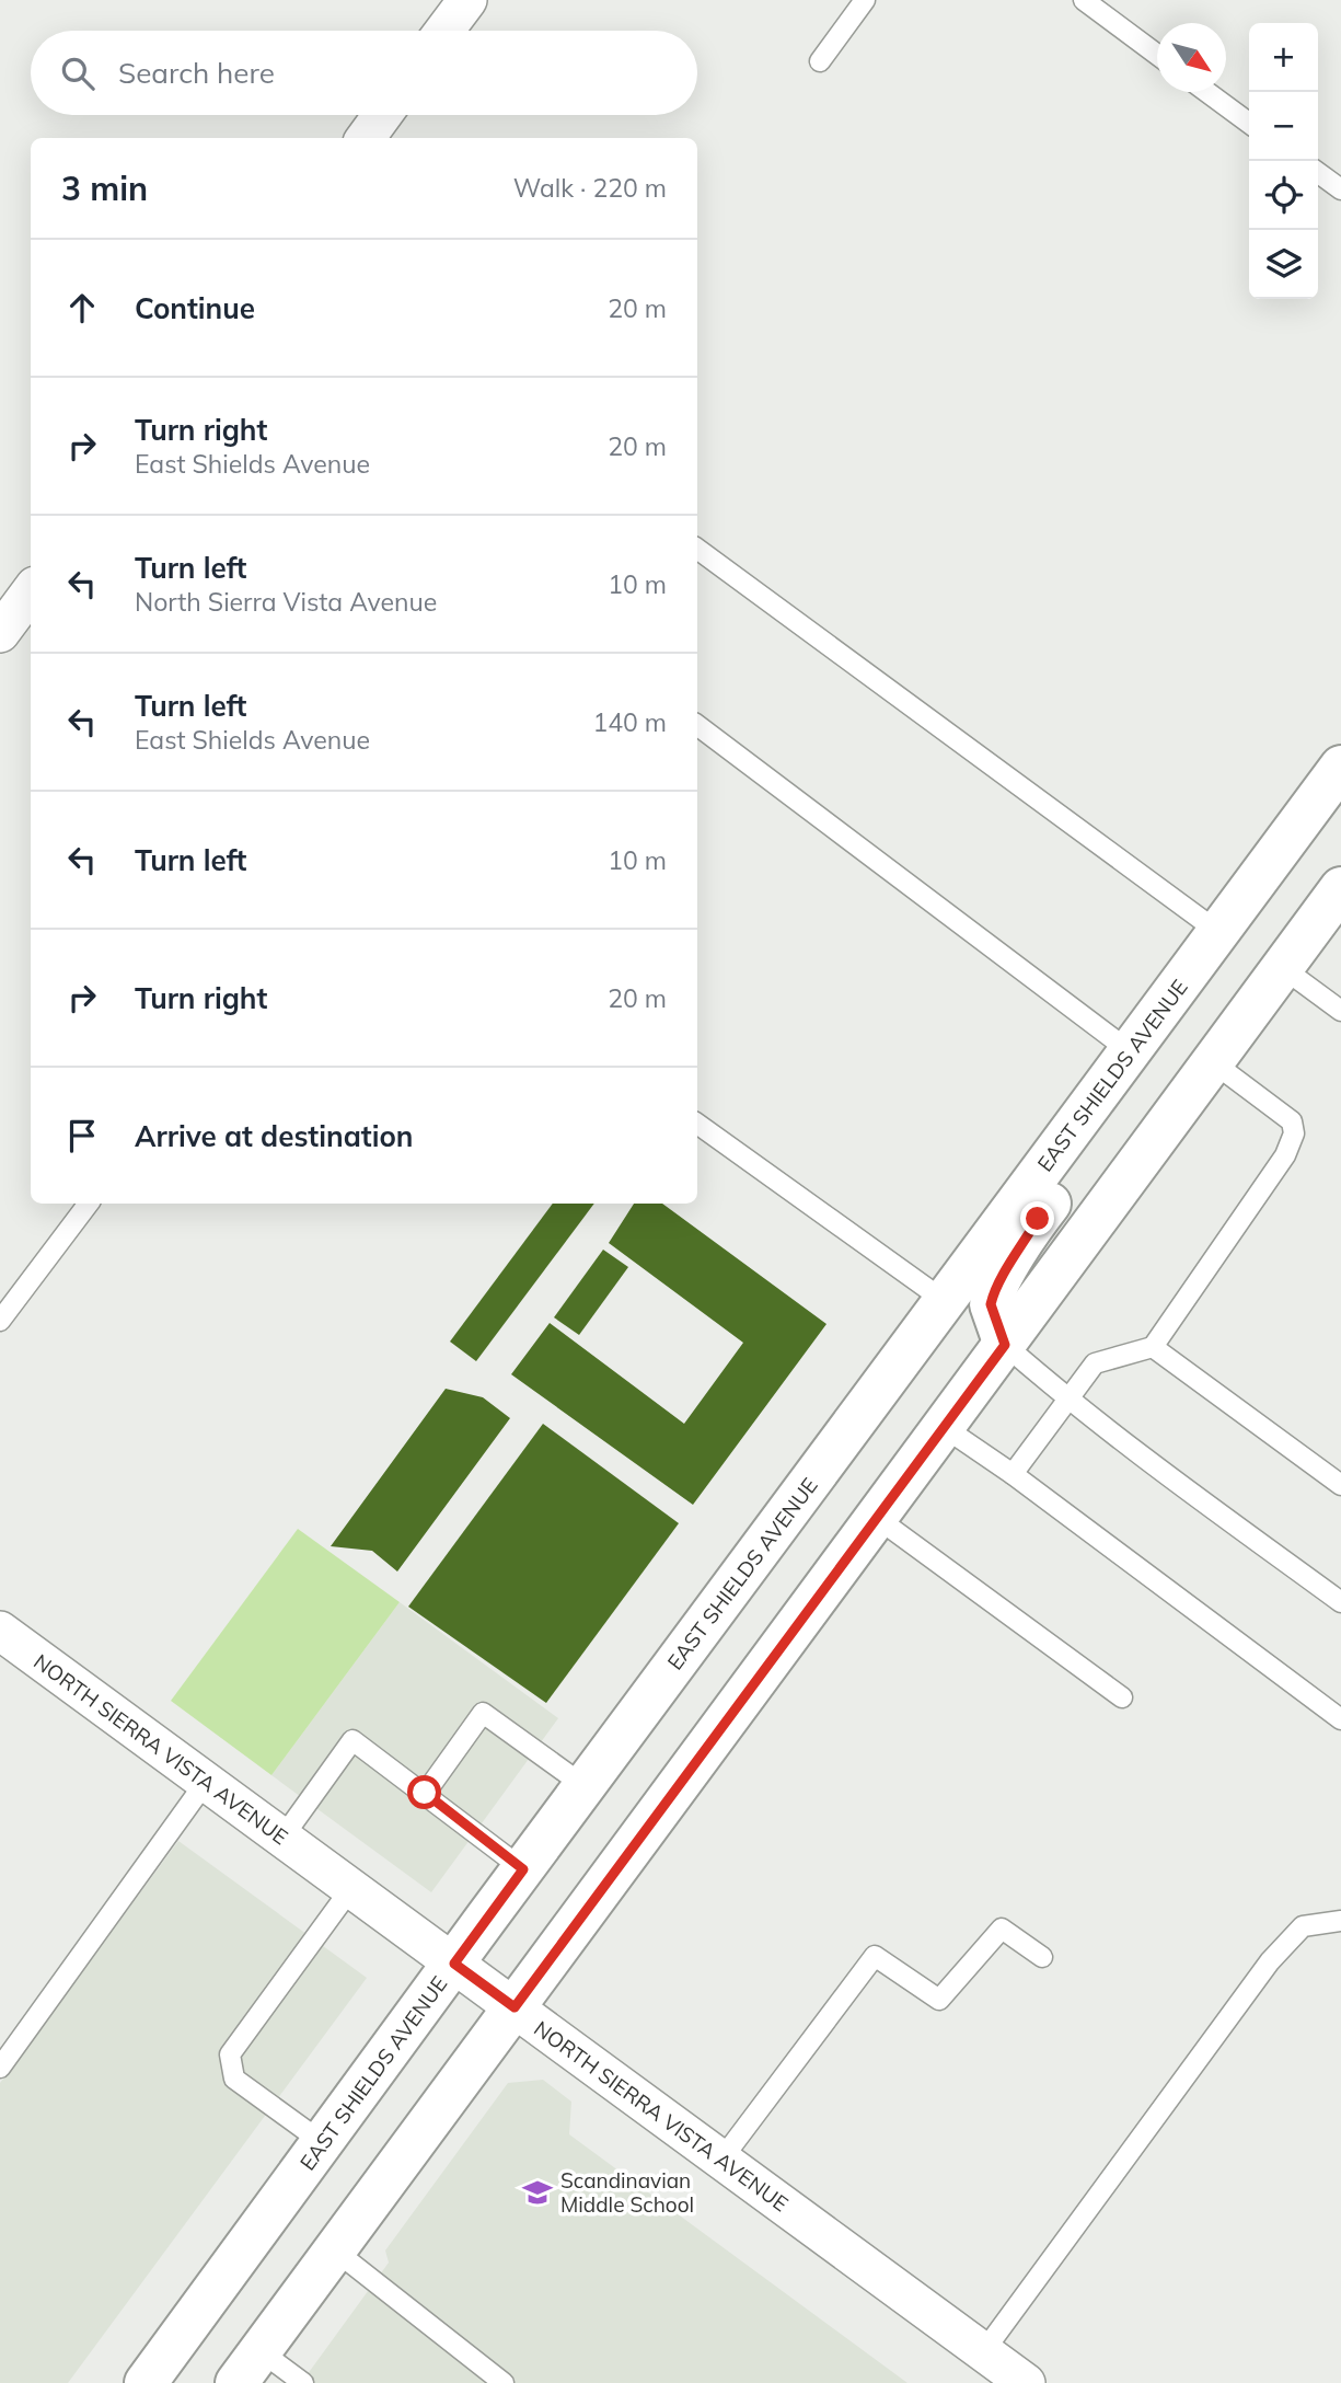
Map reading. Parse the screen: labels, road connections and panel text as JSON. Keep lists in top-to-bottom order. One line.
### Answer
{"streets":{"main road":["EAST SHIELDS AVENUE"],"street":["NORTH SIERRA VISTA AVENUE"]},"crossings":[["EAST SHIELDS AVENUE","NORTH SIERRA VISTA AVENUE"]],"places":{"school or university":["Scandinavian Middle School"]},"north":"bottom right","page":{"map_buttons":["+","−"],"search":"Search here","heading":["3 min","Walk · 220 m"],"list":[["Continue","20 m"],["Turn right","East Shields Avenue","20 m"],["Turn left","North Sierra Vista Avenue","10 m"],["Turn left","East Shields Avenue","140 m"],["Turn left","10 m"],["Turn right","20 m"],"Arrive at destination"]}}
